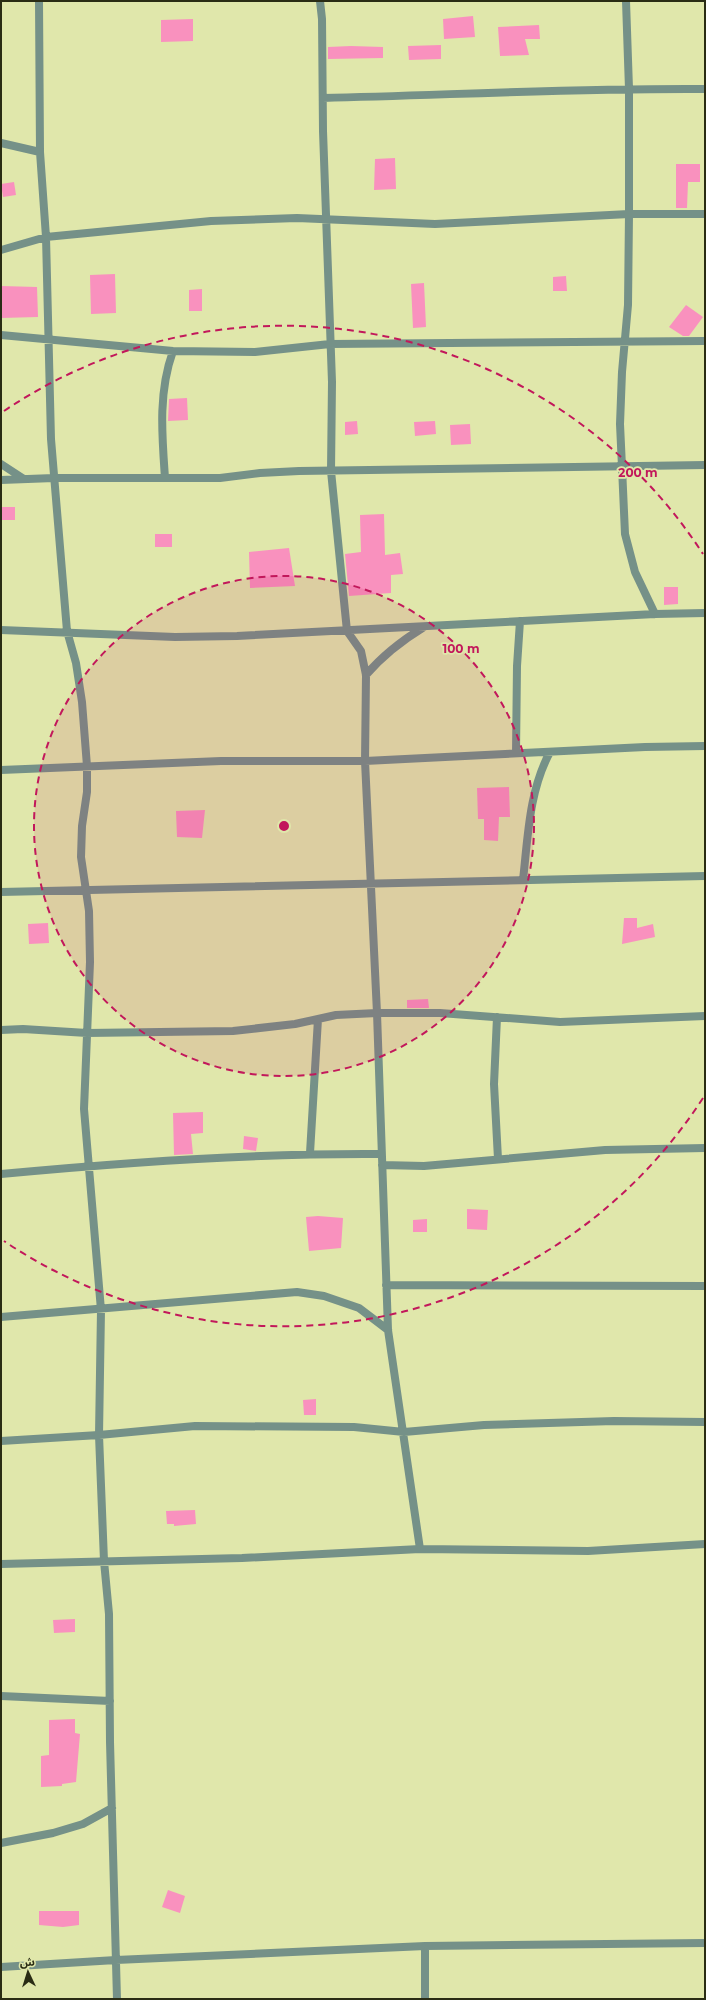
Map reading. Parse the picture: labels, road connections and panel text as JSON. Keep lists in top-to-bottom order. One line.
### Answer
{"north":"top","rings":["200 m","100 m"]}
